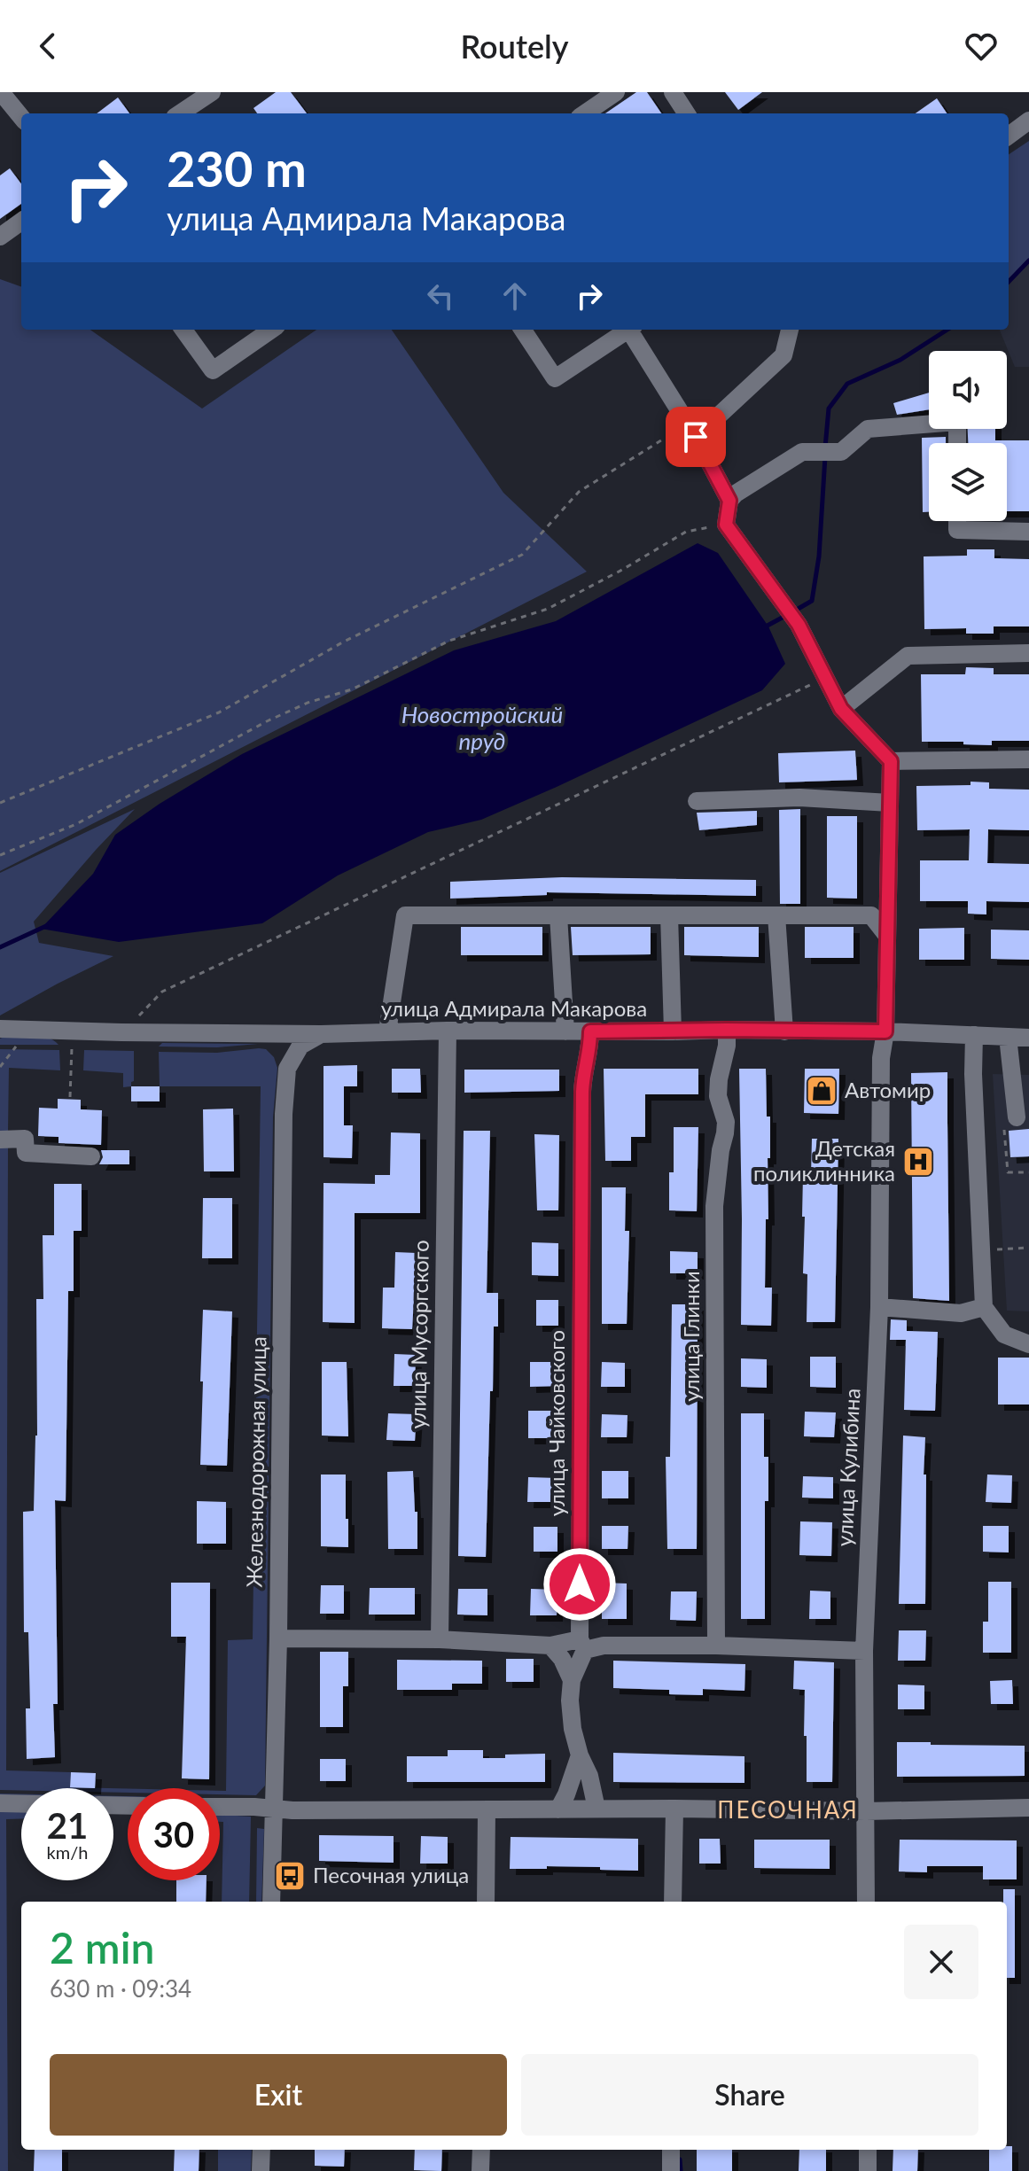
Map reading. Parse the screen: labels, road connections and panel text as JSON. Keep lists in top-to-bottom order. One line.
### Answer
{"streets":{"street":["улица Адмирала Макарова","улица Мусоргского","улица Глинки","улица Чайковского","Железнодорожная улица","улица Кулибина"]},"crossings":[["улица Адмирала Макарова","улица Мусоргского"],["улица Адмирала Макарова","улица Глинки"],["улица Адмирала Макарова","улица Чайковского"],["улица Адмирала Макарова","Железнодорожная улица"],["улица Адмирала Макарова","улица Кулибина"]],"districts":["ПЕСОЧНАЯ"],"water":["Новостройский пруд"],"places":{"shop":["Автомир"],"hospital":["Детская поликлинника"],"bus stop":["Песочная улица"]},"page":{"header":"Routely","turn":["230 m","улица Адмирала Макарова"],"speed":"21 km/h","limit":"30","heading":["2 min","630 m · 09:34"],"buttons":["Exit","Share"]}}
